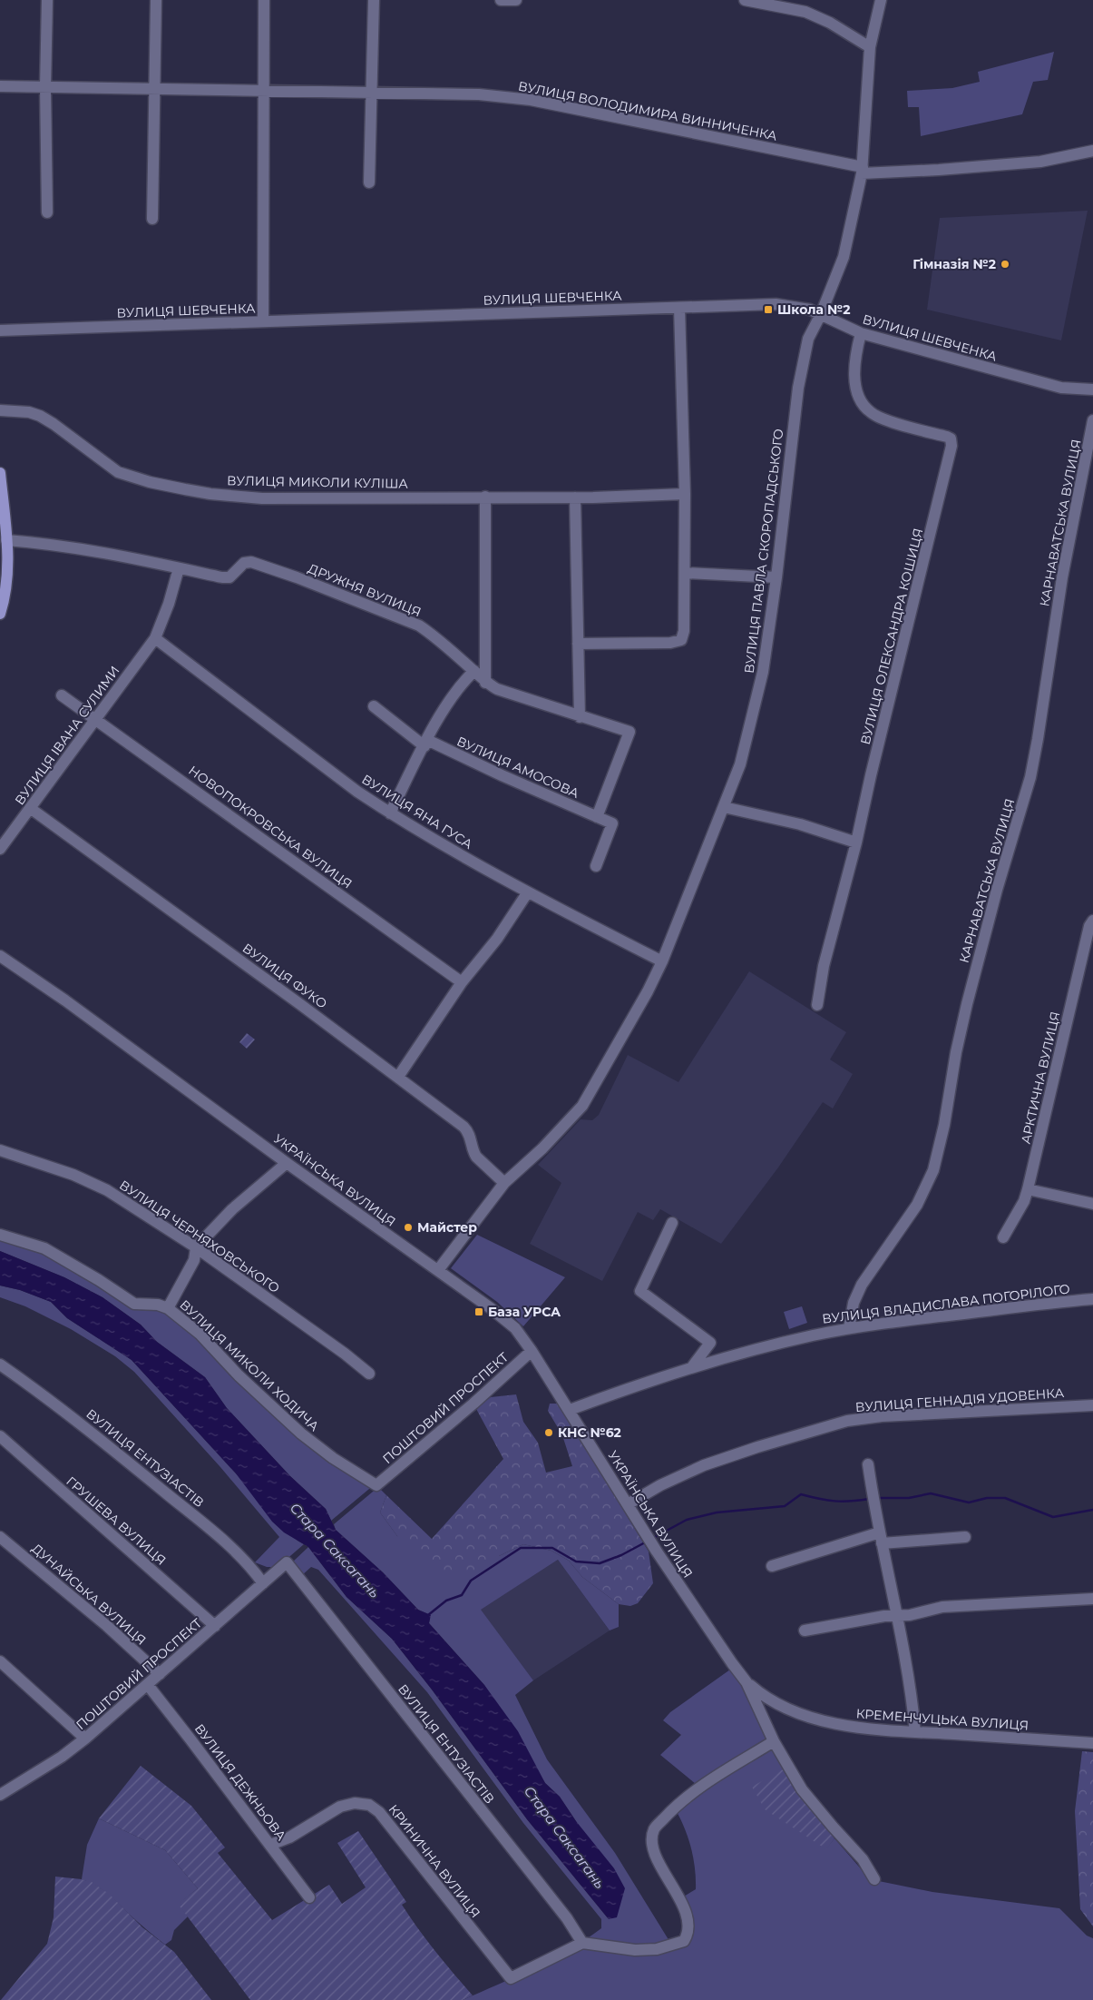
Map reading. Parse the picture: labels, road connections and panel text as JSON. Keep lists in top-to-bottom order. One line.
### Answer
{"streets":{"street":["ВУЛИЦЯ ВОЛОДИМИРА ВИННИЧЕНКА","ВУЛИЦЯ ШЕВЧЕНКА","ВУЛИЦЯ МИКОЛИ КУЛІША","КАРНАВАТСЬКА ВУЛИЦЯ","ВУЛИЦЯ ПАВЛА СКОРОПАДСЬКОГО","ДРУЖНЯ ВУЛИЦЯ","ВУЛИЦЯ ОЛЕКСАНДРА КОШИЦЯ","ВУЛИЦЯ ІВАНА СУЛИМИ","ВУЛИЦЯ АМОСОВА","ВУЛИЦЯ ЯНА ГУСА","НОВОПОКРОВСЬКА ВУЛИЦЯ","ВУЛИЦЯ ФУКО","АРКТИЧНА ВУЛИЦЯ","УКРАЇНСЬКА ВУЛИЦЯ","ВУЛИЦЯ ЧЕРНЯХОВСЬКОГО","ВУЛИЦЯ ВЛАДИСЛАВА ПОГОРІЛОГО","ВУЛИЦЯ МИКОЛИ ХОДИЧА","ВУЛИЦЯ ГЕННАДІЯ УДОВЕНКА","ПОШТОВИЙ ПРОСПЕКТ","ВУЛИЦЯ ЕНТУЗІАСТІВ","ГРУШЕВА ВУЛИЦЯ","ДУНАЙСЬКА ВУЛИЦЯ","КРЕМЕНЧУЦЬКА ВУЛИЦЯ","ВУЛИЦЯ ДЕЖНЬОВА","КРИНИЧНА ВУЛИЦЯ"]},"crossings":[["ВУЛИЦЯ ВОЛОДИМИРА ВИННИЧЕНКА","ВУЛИЦЯ ПАВЛА СКОРОПАДСЬКОГО"],["ВУЛИЦЯ ШЕВЧЕНКА","ВУЛИЦЯ ПАВЛА СКОРОПАДСЬКОГО"],["ВУЛИЦЯ ШЕВЧЕНКА","ВУЛИЦЯ ОЛЕКСАНДРА КОШИЦЯ"],["КАРНАВАТСЬКА ВУЛИЦЯ","ВУЛИЦЯ ВЛАДИСЛАВА ПОГОРІЛОГО"],["ВУЛИЦЯ ПАВЛА СКОРОПАДСЬКОГО","ВУЛИЦЯ ЯНА ГУСА"],["ВУЛИЦЯ ПАВЛА СКОРОПАДСЬКОГО","ВУЛИЦЯ ФУКО"],["ВУЛИЦЯ ПАВЛА СКОРОПАДСЬКОГО","УКРАЇНСЬКА ВУЛИЦЯ"],["ДРУЖНЯ ВУЛИЦЯ","ВУЛИЦЯ АМОСОВА"],["ВУЛИЦЯ ІВАНА СУЛИМИ","ВУЛИЦЯ ЯНА ГУСА"],["ВУЛИЦЯ ІВАНА СУЛИМИ","НОВОПОКРОВСЬКА ВУЛИЦЯ"],["ВУЛИЦЯ ІВАНА СУЛИМИ","ВУЛИЦЯ ФУКО"],["УКРАЇНСЬКА ВУЛИЦЯ","ВУЛИЦЯ ВЛАДИСЛАВА ПОГОРІЛОГО"],["УКРАЇНСЬКА ВУЛИЦЯ","ВУЛИЦЯ ГЕННАДІЯ УДОВЕНКА"],["УКРАЇНСЬКА ВУЛИЦЯ","ПОШТОВИЙ ПРОСПЕКТ"],["УКРАЇНСЬКА ВУЛИЦЯ","КРЕМЕНЧУЦЬКА ВУЛИЦЯ"],["ВУЛИЦЯ МИКОЛИ ХОДИЧА","ПОШТОВИЙ ПРОСПЕКТ"],["ПОШТОВИЙ ПРОСПЕКТ","ВУЛИЦЯ ЕНТУЗІАСТІВ"],["ПОШТОВИЙ ПРОСПЕКТ","ГРУШЕВА ВУЛИЦЯ"],["ПОШТОВИЙ ПРОСПЕКТ","ДУНАЙСЬКА ВУЛИЦЯ"],["ПОШТОВИЙ ПРОСПЕКТ","ВУЛИЦЯ ДЕЖНЬОВА"],["ВУЛИЦЯ ЕНТУЗІАСТІВ","КРИНИЧНА ВУЛИЦЯ"],["ВУЛИЦЯ ДЕЖНЬОВА","КРИНИЧНА ВУЛИЦЯ"]],"water":["Стара Саксагань"],"places":{"other":["Гімназія №2","Майстер","КНС №62"],"transit":["Школа №2","База УРСА"]}}
